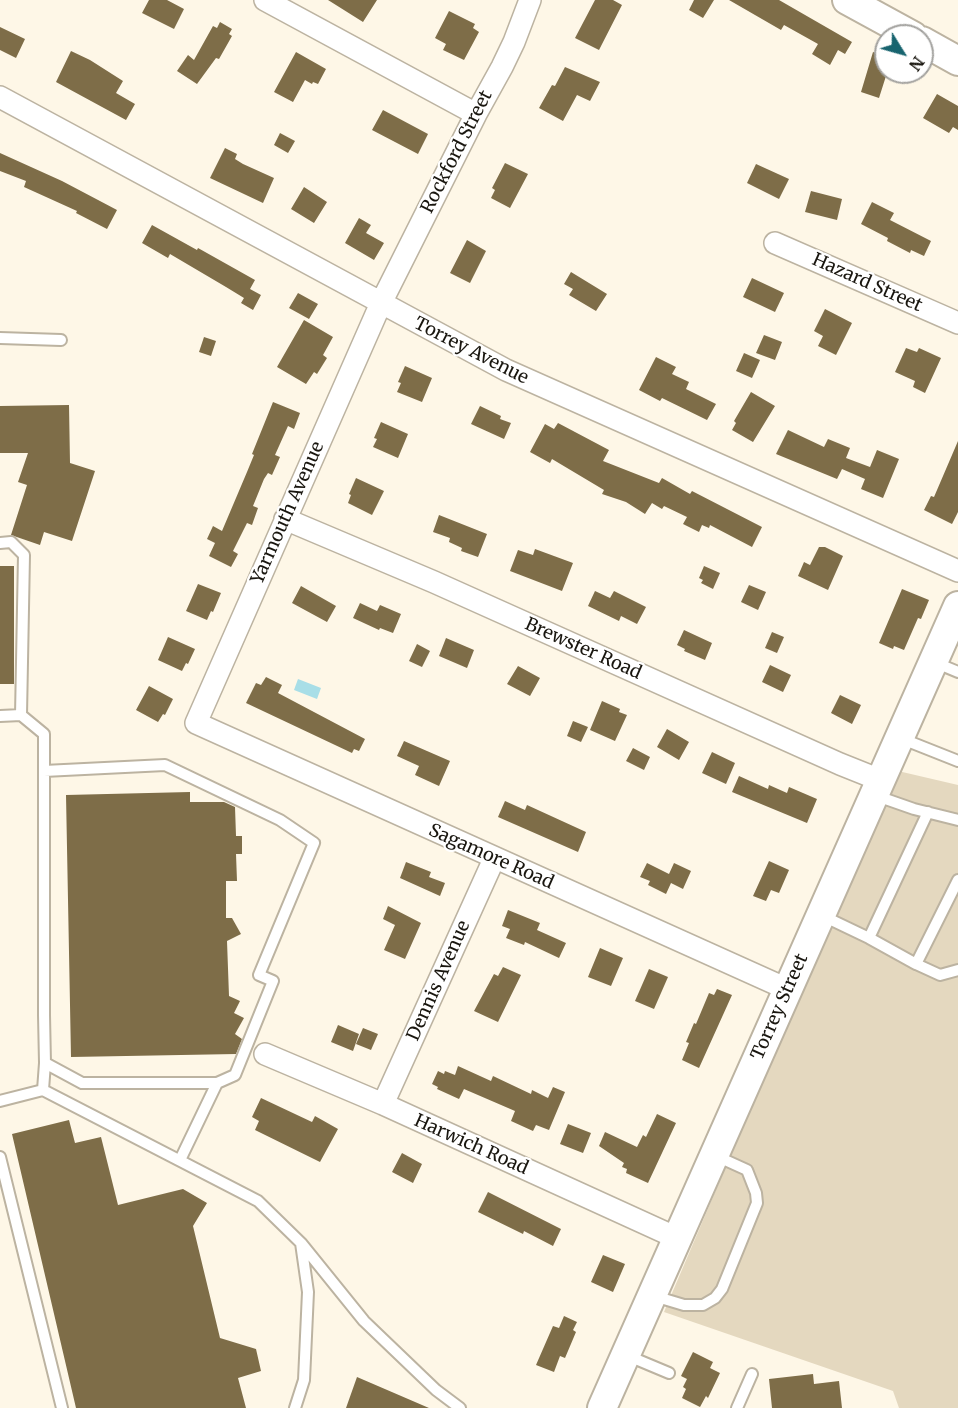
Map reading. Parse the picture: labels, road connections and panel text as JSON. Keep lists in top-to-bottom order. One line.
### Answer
{"streets":{"main road":["Torrey Street"],"street":["Rockford Street","Hazard Street","Torrey Avenue","Yarmouth Avenue","Brewster Road","Sagamore Road","Dennis Avenue","Harwich Road"]},"crossings":[["Rockford Street","Torrey Avenue"],["Rockford Street","Yarmouth Avenue"],["Torrey Avenue","Yarmouth Avenue"],["Yarmouth Avenue","Brewster Road"],["Yarmouth Avenue","Sagamore Road"],["Brewster Road","Torrey Street"],["Sagamore Road","Dennis Avenue"],["Sagamore Road","Torrey Street"],["Dennis Avenue","Harwich Road"],["Torrey Street","Harwich Road"]],"north":"bottom right"}
